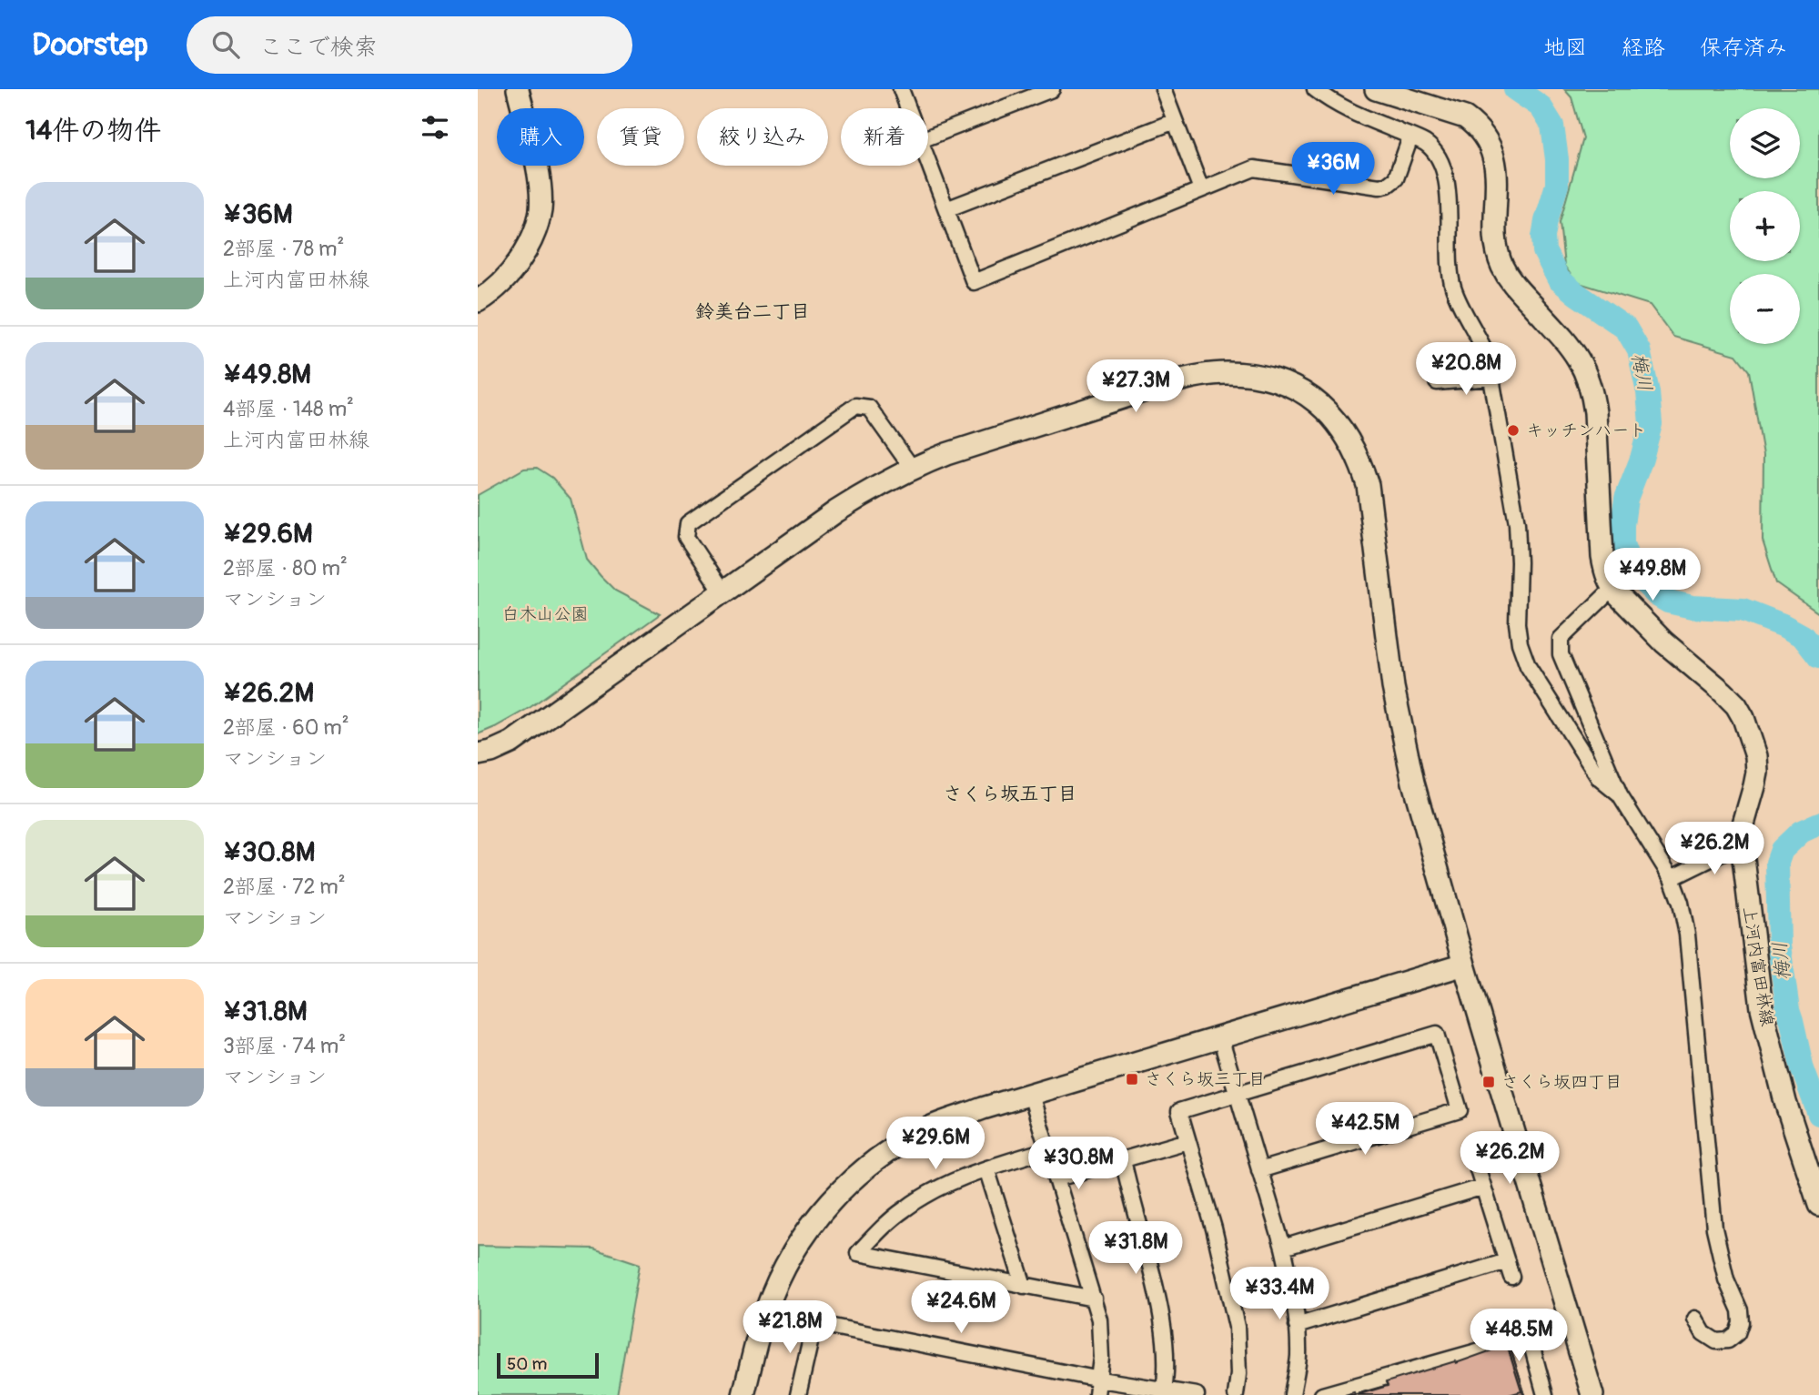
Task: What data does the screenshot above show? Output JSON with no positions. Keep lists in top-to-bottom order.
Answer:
{
  "streets": {
    "street": ["上河内富田林線"]
  },
  "districts": ["鈴美台二丁目", "さくら坂五丁目"],
  "water": ["梅川"],
  "parks": ["白木山公園"],
  "places": {
    "other": ["キッチンハート"],
    "transit": ["さくら坂三丁目", "さくら坂四丁目"]
  },
  "scale_bar": "50 m",
  "page": {
    "header": "Doorstep",
    "search": "ここで検索",
    "nav": ["地図", "経路", "保存済み"],
    "heading": "14件の物件",
    "map_buttons": ["+", "−"],
    "chip": [
      "購入",
      "賃貸",
      "絞り込み",
      "新着"
    ],
    "price": [
      "¥36M",
      "¥20.8M",
      "¥27.3M",
      "¥49.8M",
      "¥26.2M",
      "¥42.5M",
      "¥29.6M",
      "¥26.2M",
      "¥30.8M",
      "¥31.8M",
      "¥33.4M",
      "¥24.6M",
      "¥21.8M",
      "¥48.5M"
    ],
    "list": [
      {
        "name": "¥36M",
        "note": "2部屋 · 78 m² · 上河内富田林線"
      },
      {
        "name": "¥49.8M",
        "note": "4部屋 · 148 m² · 上河内富田林線"
      },
      {
        "name": "¥29.6M",
        "note": "2部屋 · 80 m² · マンション"
      },
      {
        "name": "¥26.2M",
        "note": "2部屋 · 60 m² · マンション"
      },
      {
        "name": "¥30.8M",
        "note": "2部屋 · 72 m² · マンション"
      },
      {
        "name": "¥31.8M",
        "note": "3部屋 · 74 m² · マンション"
      }
    ],
    "scale": "50 m"
  }
}
